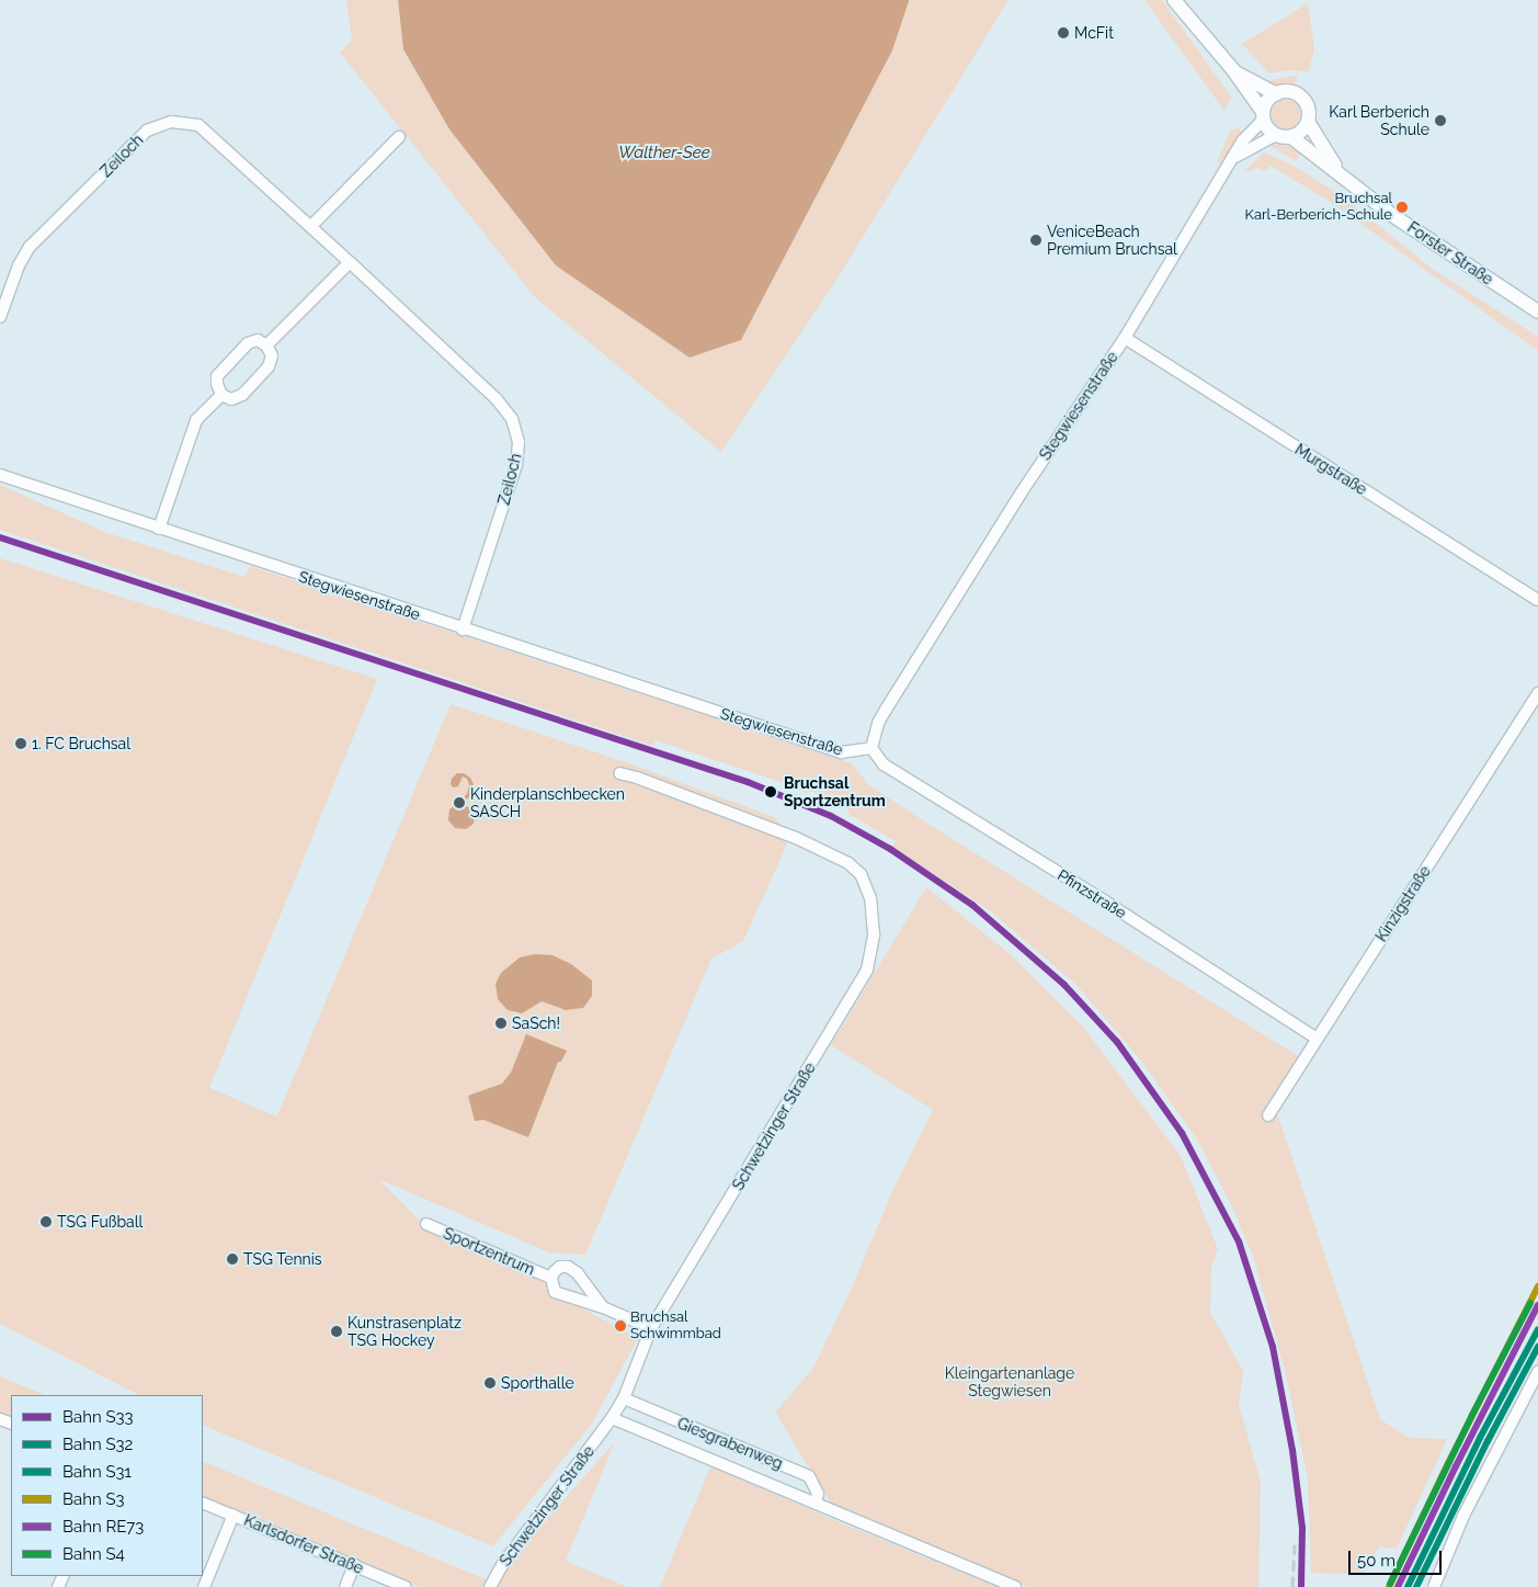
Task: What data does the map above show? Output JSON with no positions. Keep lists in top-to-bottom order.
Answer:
{
  "streets": {
    "street": [
      "Zeiloch",
      "Forster Straße",
      "Stegwiesenstraße",
      "Murgstraße",
      "Pfinzstraße",
      "Kinzigstraße",
      "Schwetzinger Straße",
      "Sportzentrum",
      "Giesgrabenweg",
      "Karlsdorfer Straße"
    ]
  },
  "crossings": [
    ["Zeiloch", "Stegwiesenstraße"],
    ["Forster Straße", "Stegwiesenstraße"],
    ["Stegwiesenstraße", "Murgstraße"],
    ["Stegwiesenstraße", "Pfinzstraße"],
    ["Pfinzstraße", "Kinzigstraße"],
    ["Schwetzinger Straße", "Sportzentrum"],
    ["Schwetzinger Straße", "Giesgrabenweg"]
  ],
  "water": ["Walther-See"],
  "parks": ["Kleingartenanlage Stegwiesen"],
  "places": [
    "McFit",
    "Karl Berberich Schule",
    "Bruchsal Karl-Berberich-Schule",
    "VeniceBeach Premium Bruchsal",
    "1. FC Bruchsal",
    "Bruchsal Sportzentrum",
    "Kinderplanschbecken SASCH",
    "SaSch!",
    "TSG Fußball",
    "TSG Tennis",
    "Bruchsal Schwimmbad",
    "Kunstrasenplatz TSG Hockey",
    "Sporthalle"
  ],
  "lines": [
    "rail line S33",
    "rail line S3",
    "rail line S4",
    "rail line RE73",
    "rail line S32",
    "rail line S31"
  ],
  "legend": [
    "Bahn S33",
    "Bahn S32",
    "Bahn S31",
    "Bahn S3",
    "Bahn RE73",
    "Bahn S4"
  ],
  "scale_bar": "50 m"
}
